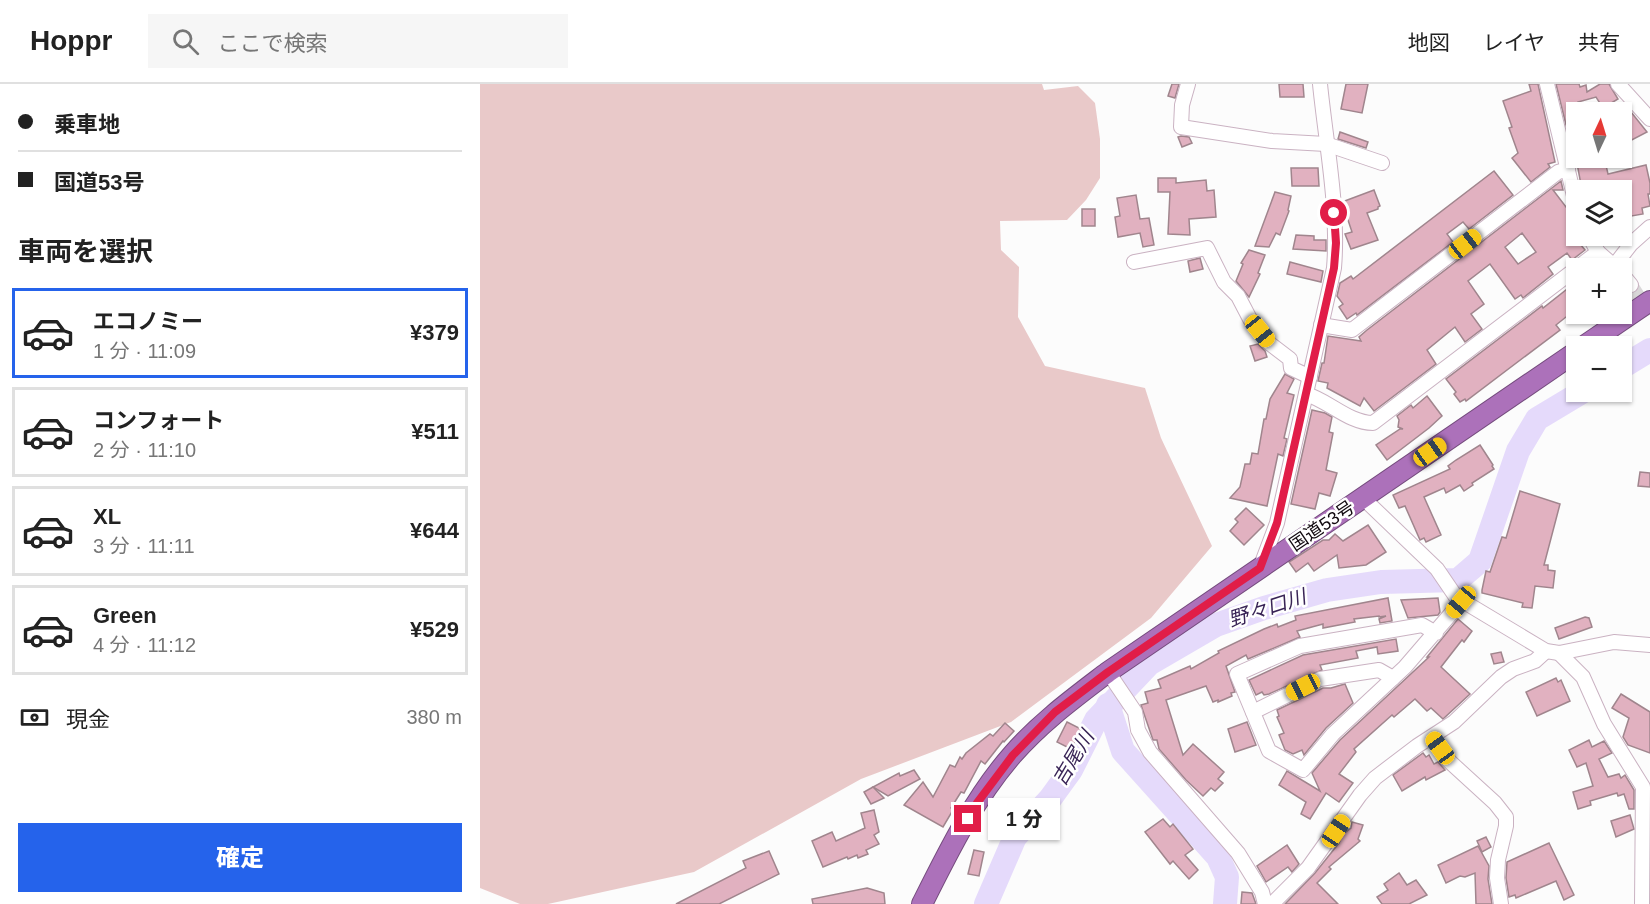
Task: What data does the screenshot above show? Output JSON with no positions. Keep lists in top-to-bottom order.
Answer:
{
  "streets": {
    "highway": ["国道53号"]
  },
  "water": ["野々口川", "吉尾川"],
  "north": "top",
  "page": {
    "header": "Hoppr",
    "search": "ここで検索",
    "nav": ["地図", "レイヤ", "共有"],
    "banner": ["乗車地", "国道53号"],
    "map_buttons": ["+", "−"],
    "heading": "車両を選択",
    "list": [
      {
        "name": "エコノミー",
        "note": "1 分 · 11:09",
        "value": "¥379"
      },
      {
        "name": "コンフォート",
        "note": "2 分 · 11:10",
        "value": "¥511"
      },
      {
        "name": "XL",
        "note": "3 分 · 11:11",
        "value": "¥644"
      },
      {
        "name": "Green",
        "note": "4 分 · 11:12",
        "value": "¥529"
      }
    ],
    "pay": ["現金", "380 m"],
    "bubble": "1 分",
    "buttons": "確定"
  }
}
